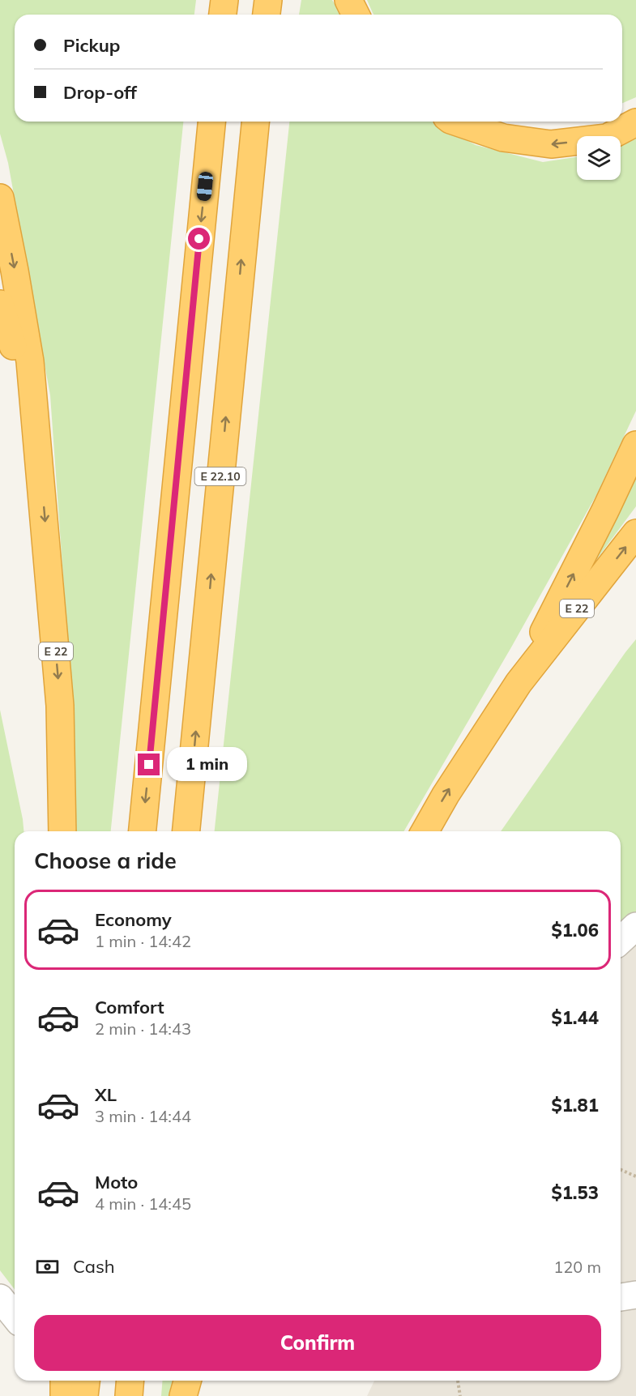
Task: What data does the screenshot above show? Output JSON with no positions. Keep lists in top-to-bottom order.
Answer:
{
  "streets": {
    "highway": ["E 22.10", "E 22"]
  },
  "page": {
    "banner": ["Pickup", "Drop-off"],
    "bubble": "1 min",
    "heading": "Choose a ride",
    "list": [
      {
        "name": "Economy",
        "note": "1 min · 14:42",
        "value": "$1.06"
      },
      {
        "name": "Comfort",
        "note": "2 min · 14:43",
        "value": "$1.44"
      },
      {
        "name": "XL",
        "note": "3 min · 14:44",
        "value": "$1.81"
      },
      {
        "name": "Moto",
        "note": "4 min · 14:45",
        "value": "$1.53"
      }
    ],
    "pay": ["Cash", "120 m"],
    "buttons": "Confirm"
  }
}
